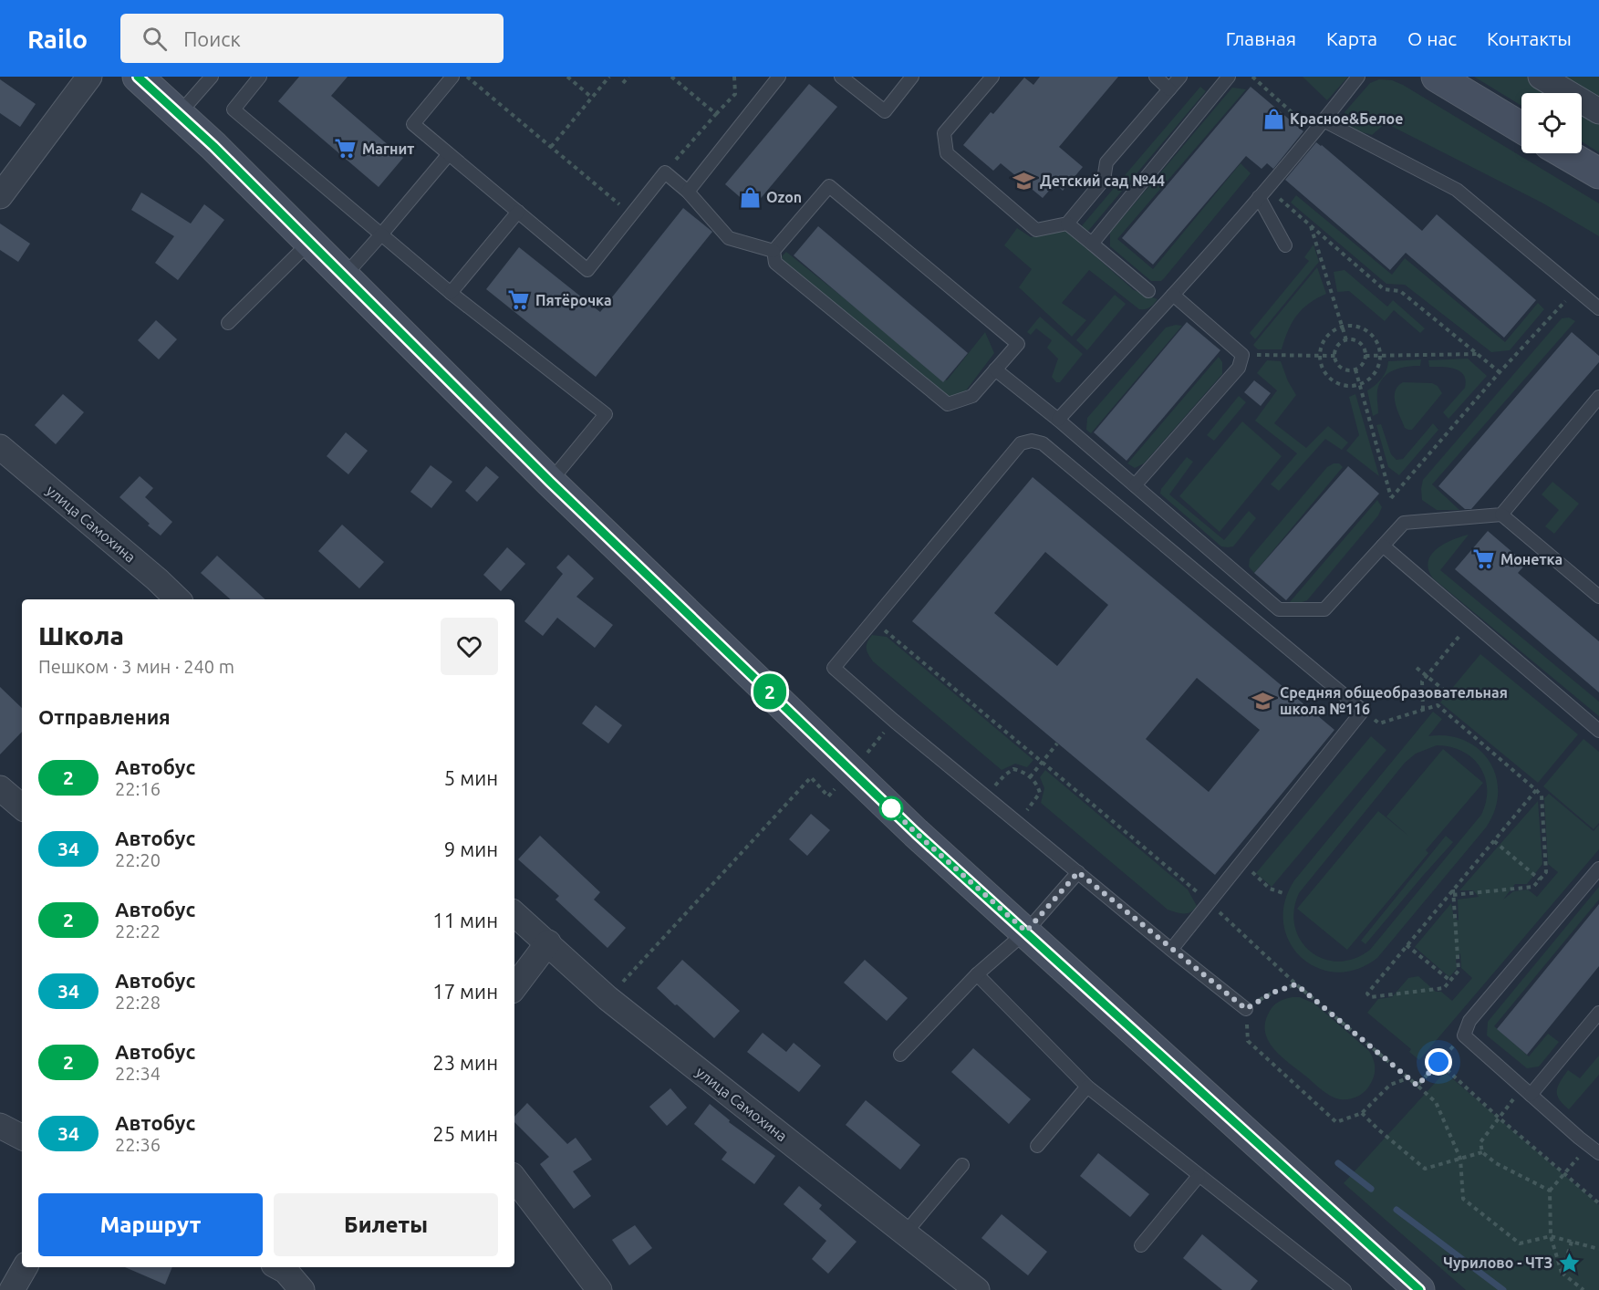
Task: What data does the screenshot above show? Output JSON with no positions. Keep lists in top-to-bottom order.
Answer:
{
  "streets": {
    "street": ["улица Самохина"]
  },
  "places": {
    "shop": ["Красное&Белое", "Ozon"],
    "supermarket": ["Магнит", "Пятёрочка", "Монетка"],
    "school or university": ["Детский сад №44", "Средняя общеобразовательная школа №116"],
    "place": ["Чурилово - ЧТЗ"]
  },
  "lines": ["bus line 2"],
  "page": {
    "header": "Railo",
    "search": "Поиск",
    "nav": [
      "Главная",
      "Карта",
      "О нас",
      "Контакты"
    ],
    "on_map": "2",
    "heading": [
      ["Школа", "Пешком · 3 мин · 240 m"],
      "Отправления"
    ],
    "list": [
      {
        "mark": "2",
        "name": "Автобус",
        "note": "22:16",
        "value": "5 мин"
      },
      {
        "mark": "34",
        "name": "Автобус",
        "note": "22:20",
        "value": "9 мин"
      },
      {
        "mark": "2",
        "name": "Автобус",
        "note": "22:22",
        "value": "11 мин"
      },
      {
        "mark": "34",
        "name": "Автобус",
        "note": "22:28",
        "value": "17 мин"
      },
      {
        "mark": "2",
        "name": "Автобус",
        "note": "22:34",
        "value": "23 мин"
      },
      {
        "mark": "34",
        "name": "Автобус",
        "note": "22:36",
        "value": "25 мин"
      }
    ],
    "buttons": ["Маршрут", "Билеты"]
  }
}
